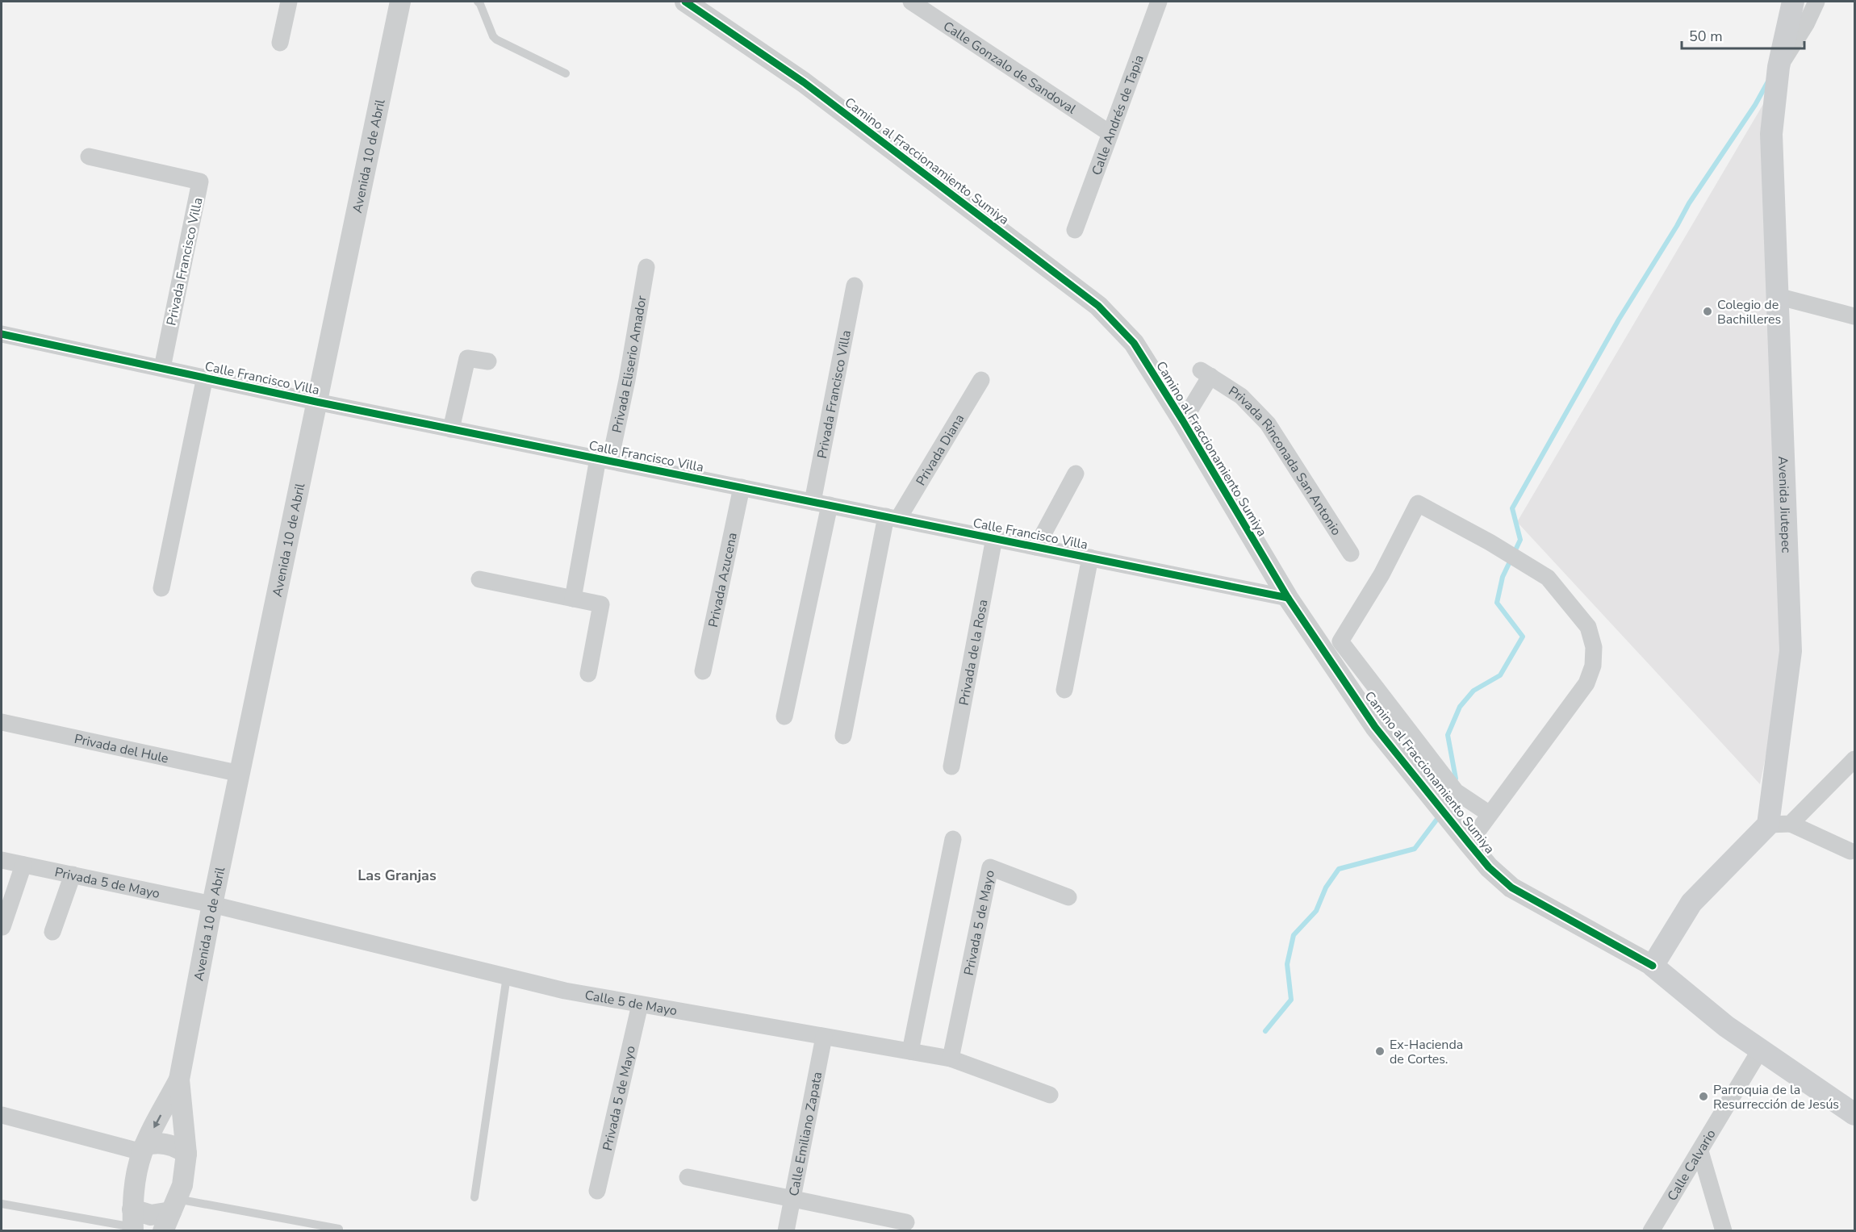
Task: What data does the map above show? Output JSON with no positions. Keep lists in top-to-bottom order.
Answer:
{
  "streets": {
    "main road": ["Camino al Fraccionamiento Sumiya", "Avenida Jiutepec"],
    "street": [
      "Calle Gonzalo de Sandoval",
      "Calle Andrés de Tapia",
      "Avenida 10 de Abril",
      "Privada Francisco Villa",
      "Privada Eliserio Amador",
      "Calle Francisco Villa",
      "Privada Diana",
      "Privada Rinconada San Antonio",
      "Privada Azucena",
      "Privada de la Rosa",
      "Privada del Hule",
      "Privada 5 de Mayo",
      "Calle 5 de Mayo",
      "Calle Emiliano Zapata",
      "Calle Calvario"
    ]
  },
  "crossings": [
    ["Calle Gonzalo de Sandoval", "Calle Andrés de Tapia"],
    ["Avenida 10 de Abril", "Calle Francisco Villa"],
    ["Avenida 10 de Abril", "Privada del Hule"],
    ["Avenida 10 de Abril", "Privada 5 de Mayo"],
    ["Avenida 10 de Abril", "Calle 5 de Mayo"],
    ["Camino al Fraccionamiento Sumiya", "Calle Francisco Villa"],
    ["Camino al Fraccionamiento Sumiya", "Privada Rinconada San Antonio"],
    ["Camino al Fraccionamiento Sumiya", "Calle Calvario"],
    ["Privada Francisco Villa", "Calle Francisco Villa"],
    ["Privada Eliserio Amador", "Calle Francisco Villa"],
    ["Calle Francisco Villa", "Privada Diana"],
    ["Calle Francisco Villa", "Privada Azucena"],
    ["Calle Francisco Villa", "Privada de la Rosa"],
    ["Privada 5 de Mayo", "Calle 5 de Mayo"],
    ["Calle 5 de Mayo", "Calle Emiliano Zapata"]
  ],
  "districts": ["Las Granjas"],
  "places": ["Colegio de Bachilleres", "Ex-Hacienda de Cortes.", "Parroquia de la Resurrección de Jesús"],
  "scale_bar": "50 m"
}
